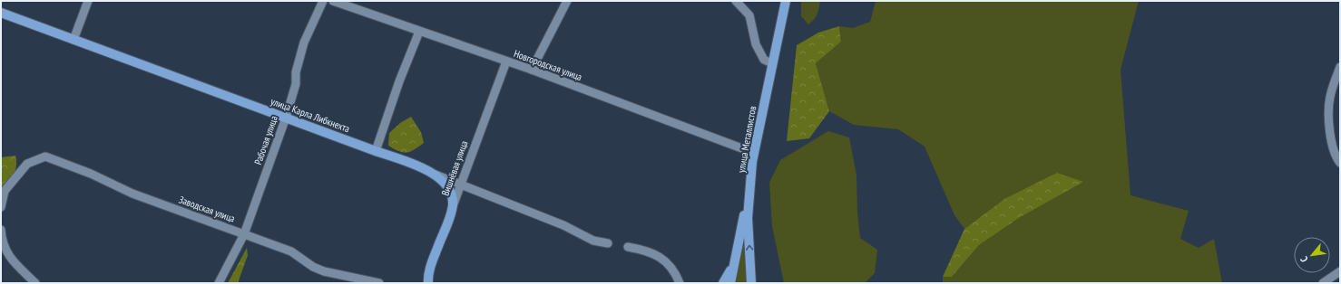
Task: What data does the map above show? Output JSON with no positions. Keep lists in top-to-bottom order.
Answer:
{
  "streets": {
    "main road": ["улица Карла Либкнехта", "улица Металлистов", "Вишнёвая улица"],
    "street": ["Новгородская улица", "Рабочая улица", "Заводская улица"]
  },
  "crossings": [
    ["Новгородская улица", "улица Металлистов"],
    ["Новгородская улица", "Вишнёвая улица"],
    ["улица Карла Либкнехта", "Рабочая улица"],
    ["улица Карла Либкнехта", "Вишнёвая улица"],
    ["Рабочая улица", "Заводская улица"]
  ],
  "north": "bottom left"
}
